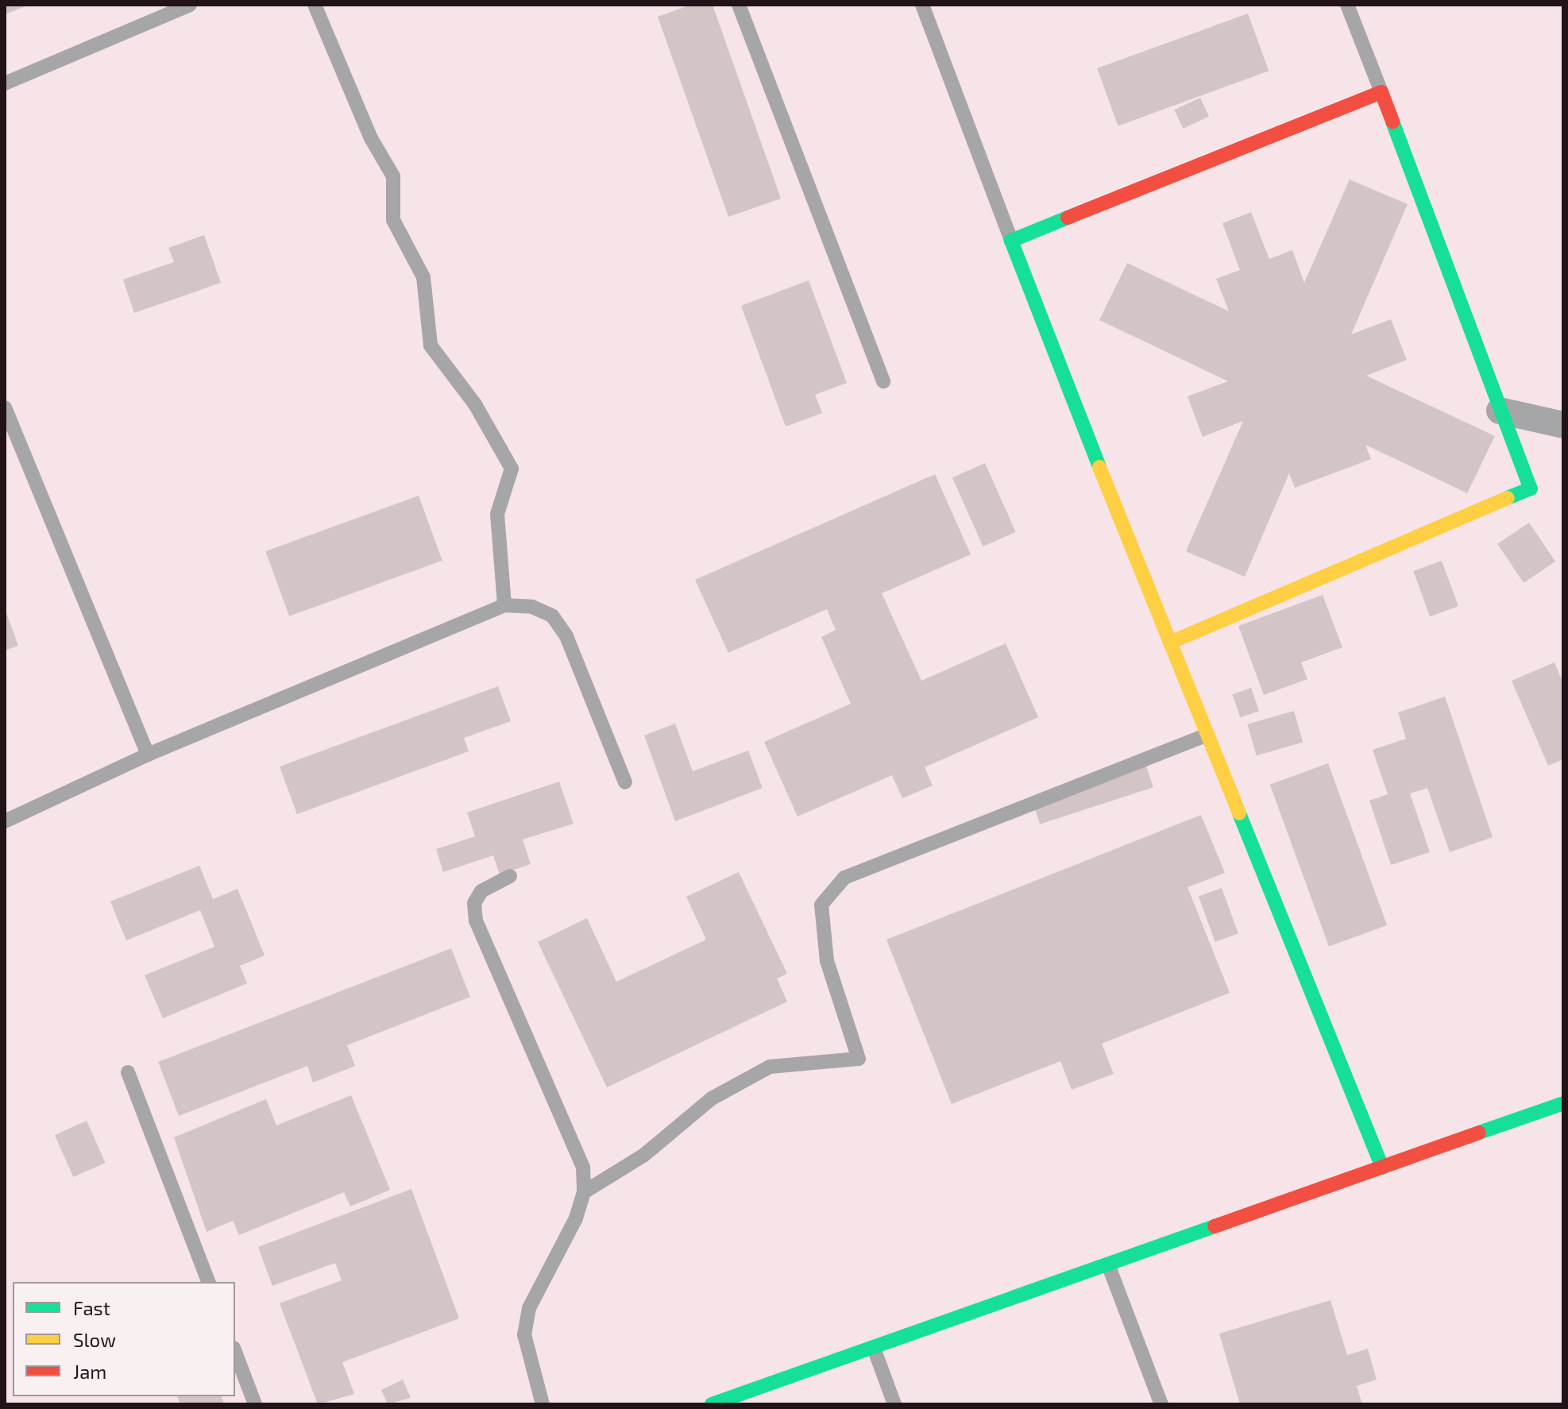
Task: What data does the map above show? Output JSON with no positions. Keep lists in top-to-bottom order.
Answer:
{
  "legend": ["Fast", "Slow", "Jam"]
}
